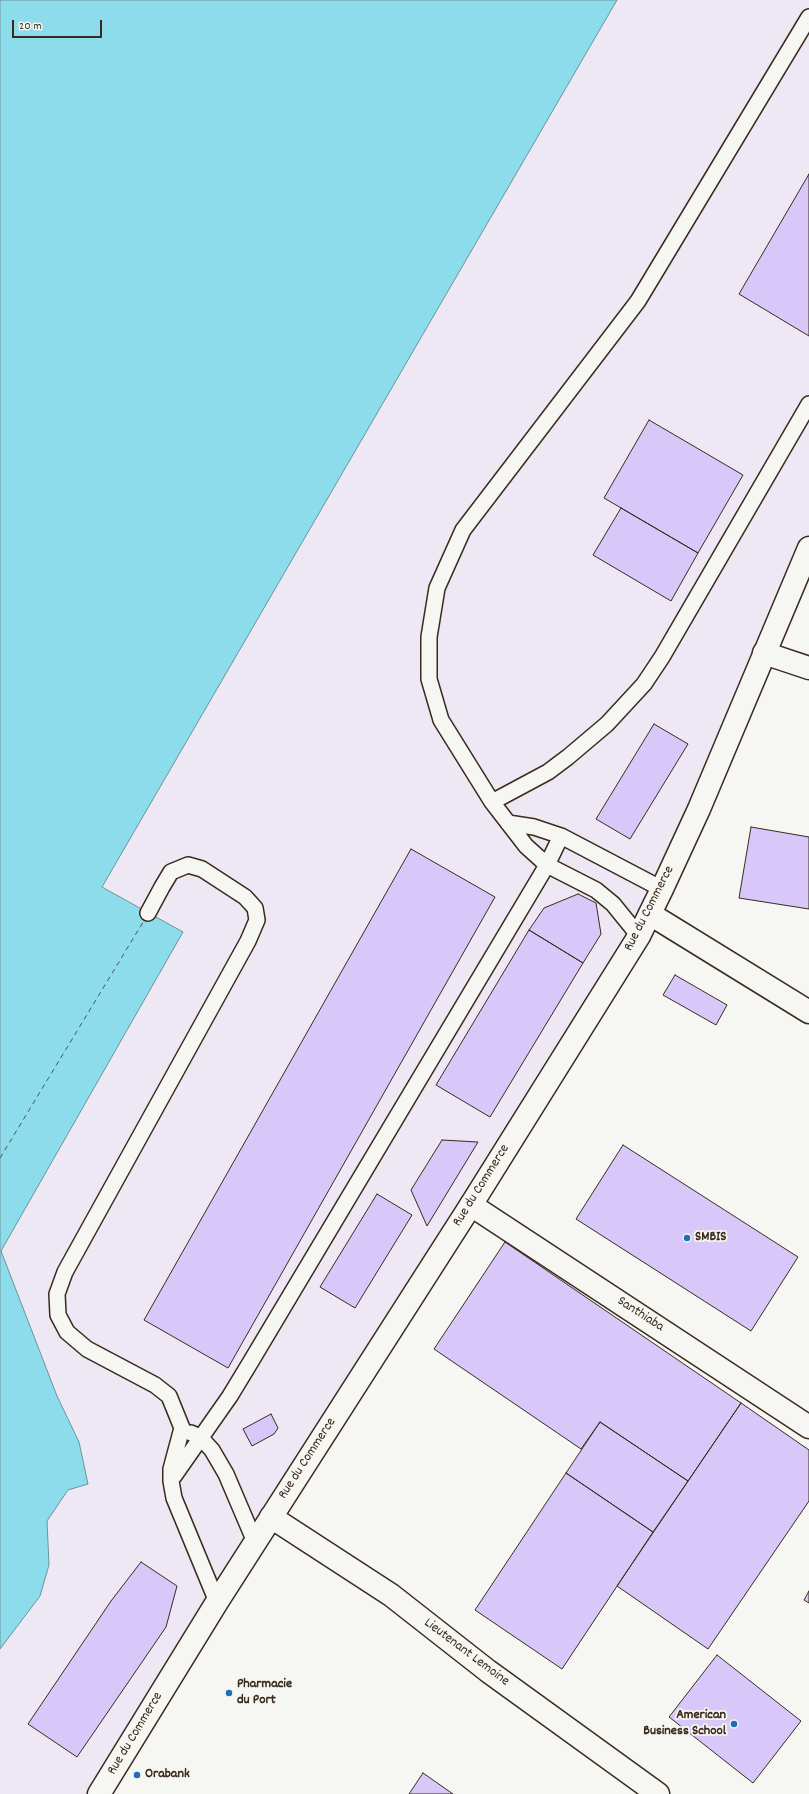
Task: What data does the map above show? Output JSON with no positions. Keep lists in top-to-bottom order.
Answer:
{
  "streets": {
    "street": ["Rue du Commerce", "Santhiaba", "Lieutenant Lemoine"]
  },
  "crossings": [
    ["Rue du Commerce", "Santhiaba"],
    ["Rue du Commerce", "Lieutenant Lemoine"]
  ],
  "places": [
    "SMBIS",
    "Pharmacie du Port",
    "American Business School",
    "Orabank"
  ],
  "scale_bar": "20 m"
}
